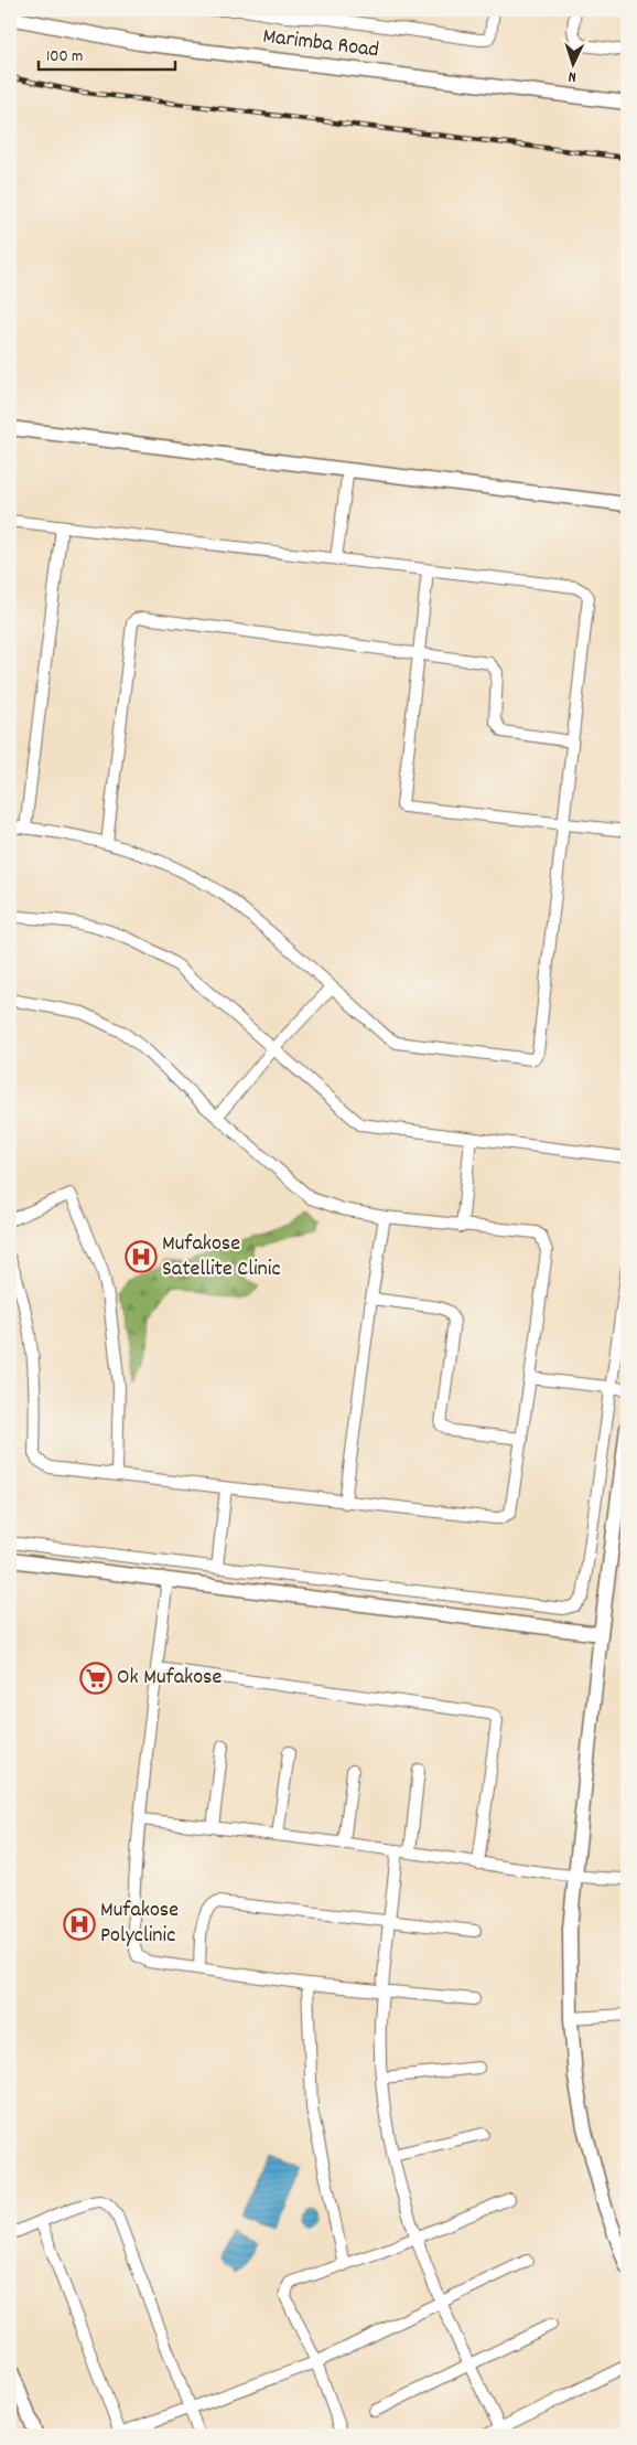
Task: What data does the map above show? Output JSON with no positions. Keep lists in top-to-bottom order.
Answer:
{
  "streets": {
    "street": ["Marimba Road"]
  },
  "places": {
    "hospital": ["Mufakose Satellite Clinic", "Mufakose Polyclinic"],
    "supermarket": ["Ok Mufakose"]
  },
  "scale_bar": "100 m",
  "north": "bottom"
}
